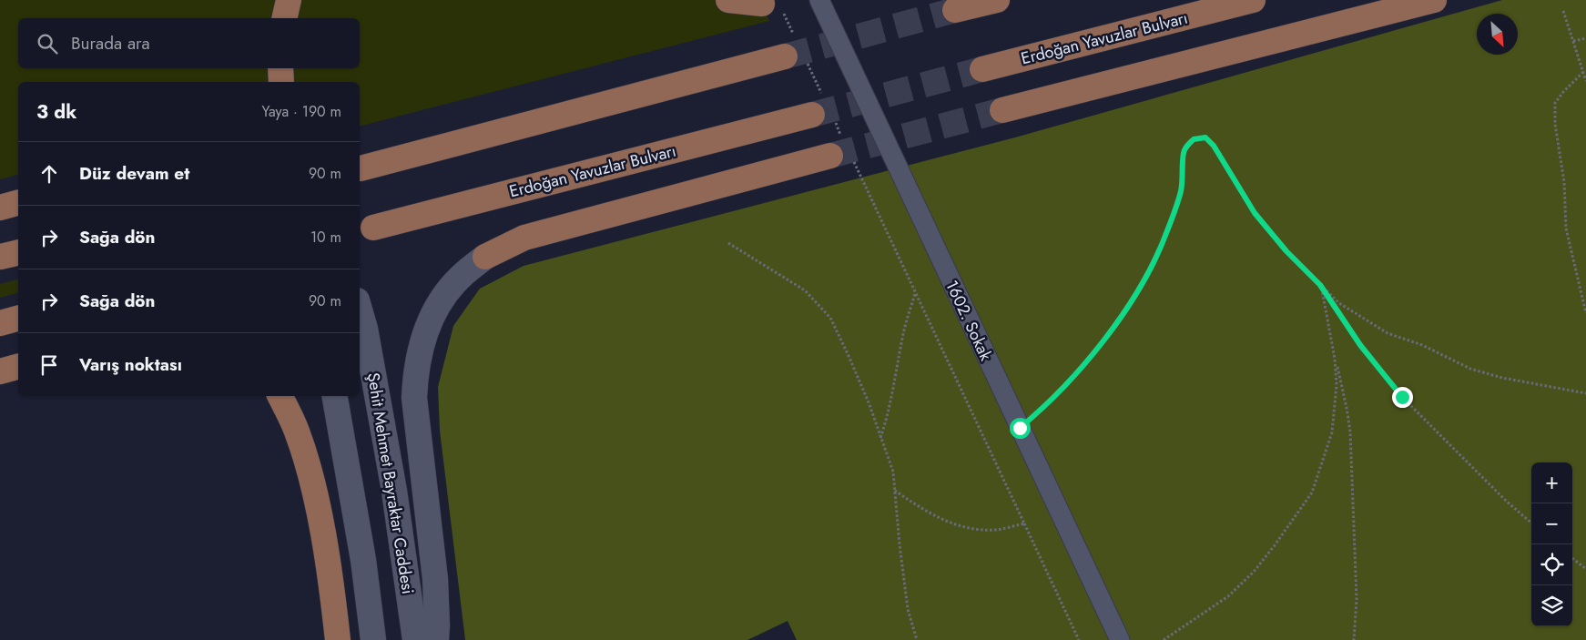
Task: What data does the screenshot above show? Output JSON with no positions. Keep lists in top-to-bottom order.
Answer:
{
  "streets": {
    "main road": ["Erdoğan Yavuzlar Bulvarı", "Şehit Mehmet Bayraktar Caddesi"],
    "street": ["1602. Sokak"]
  },
  "north": "bottom right",
  "page": {
    "search": "Burada ara",
    "heading": ["3 dk", "Yaya · 190 m"],
    "list": [
      ["Düz devam et", "90 m"],
      ["Sağa dön", "10 m"],
      ["Sağa dön", "90 m"],
      "Varış noktası"
    ],
    "map_buttons": ["+", "−"]
  }
}
